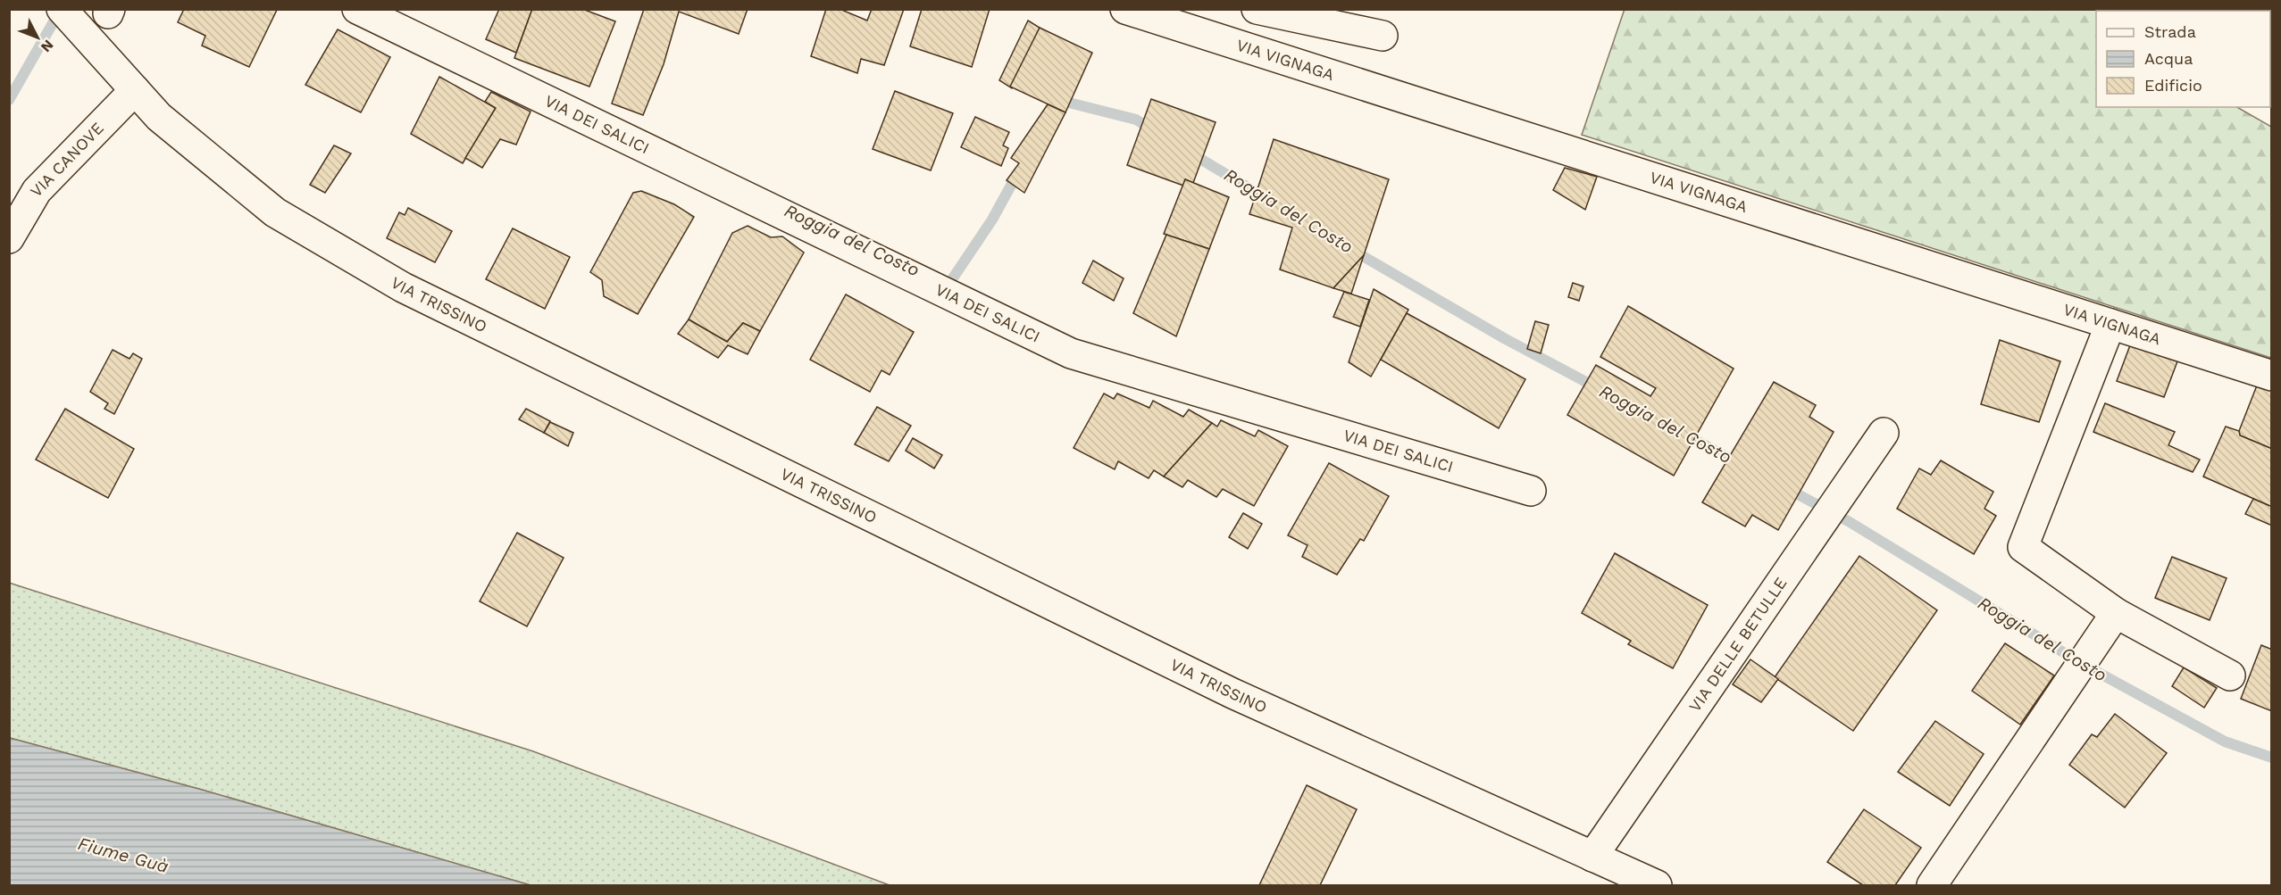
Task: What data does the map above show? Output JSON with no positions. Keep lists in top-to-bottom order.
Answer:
{
  "streets": {
    "street": [
      "VIA VIGNAGA",
      "VIA DEI SALICI",
      "VIA CANOVE",
      "VIA TRISSINO",
      "VIA DELLE BETULLE"
    ]
  },
  "crossings": [
    ["VIA CANOVE", "VIA TRISSINO"],
    ["VIA TRISSINO", "VIA DELLE BETULLE"]
  ],
  "water": ["Roggia del Costo", "Fiume Guà"],
  "legend": ["Strada", "Acqua", "Edificio"],
  "north": "bottom right"
}
